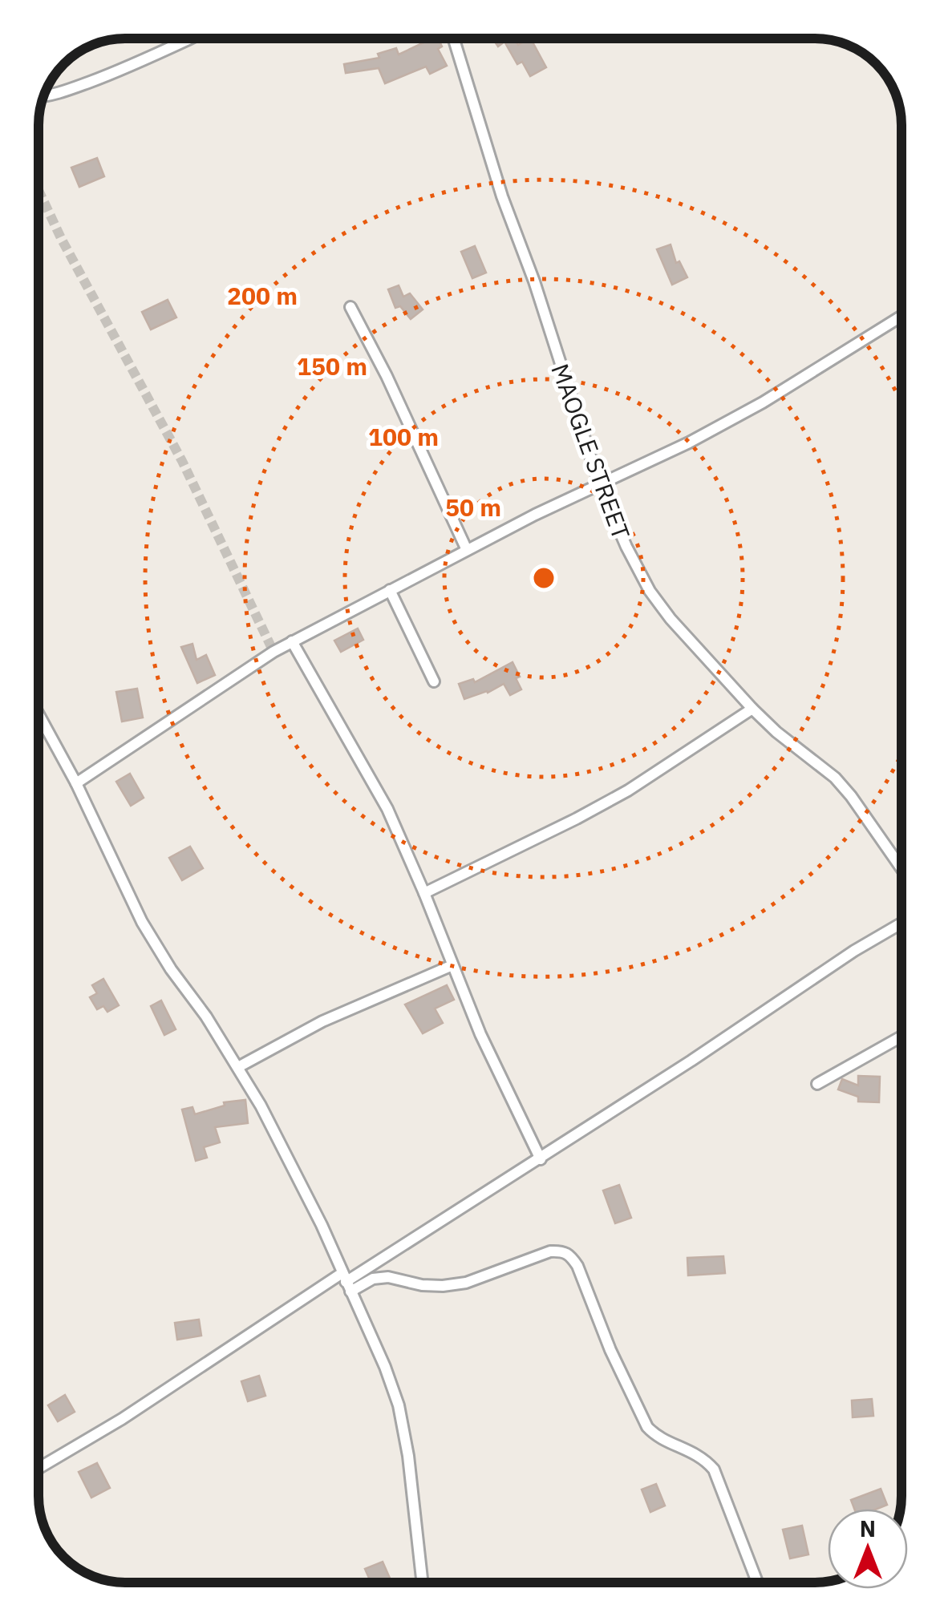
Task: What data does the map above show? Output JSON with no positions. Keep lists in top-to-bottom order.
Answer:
{
  "streets": {
    "street": ["MAOGLE STREET"]
  },
  "north": "top",
  "rings": [
    "200 m",
    "150 m",
    "100 m",
    "50 m"
  ]
}
